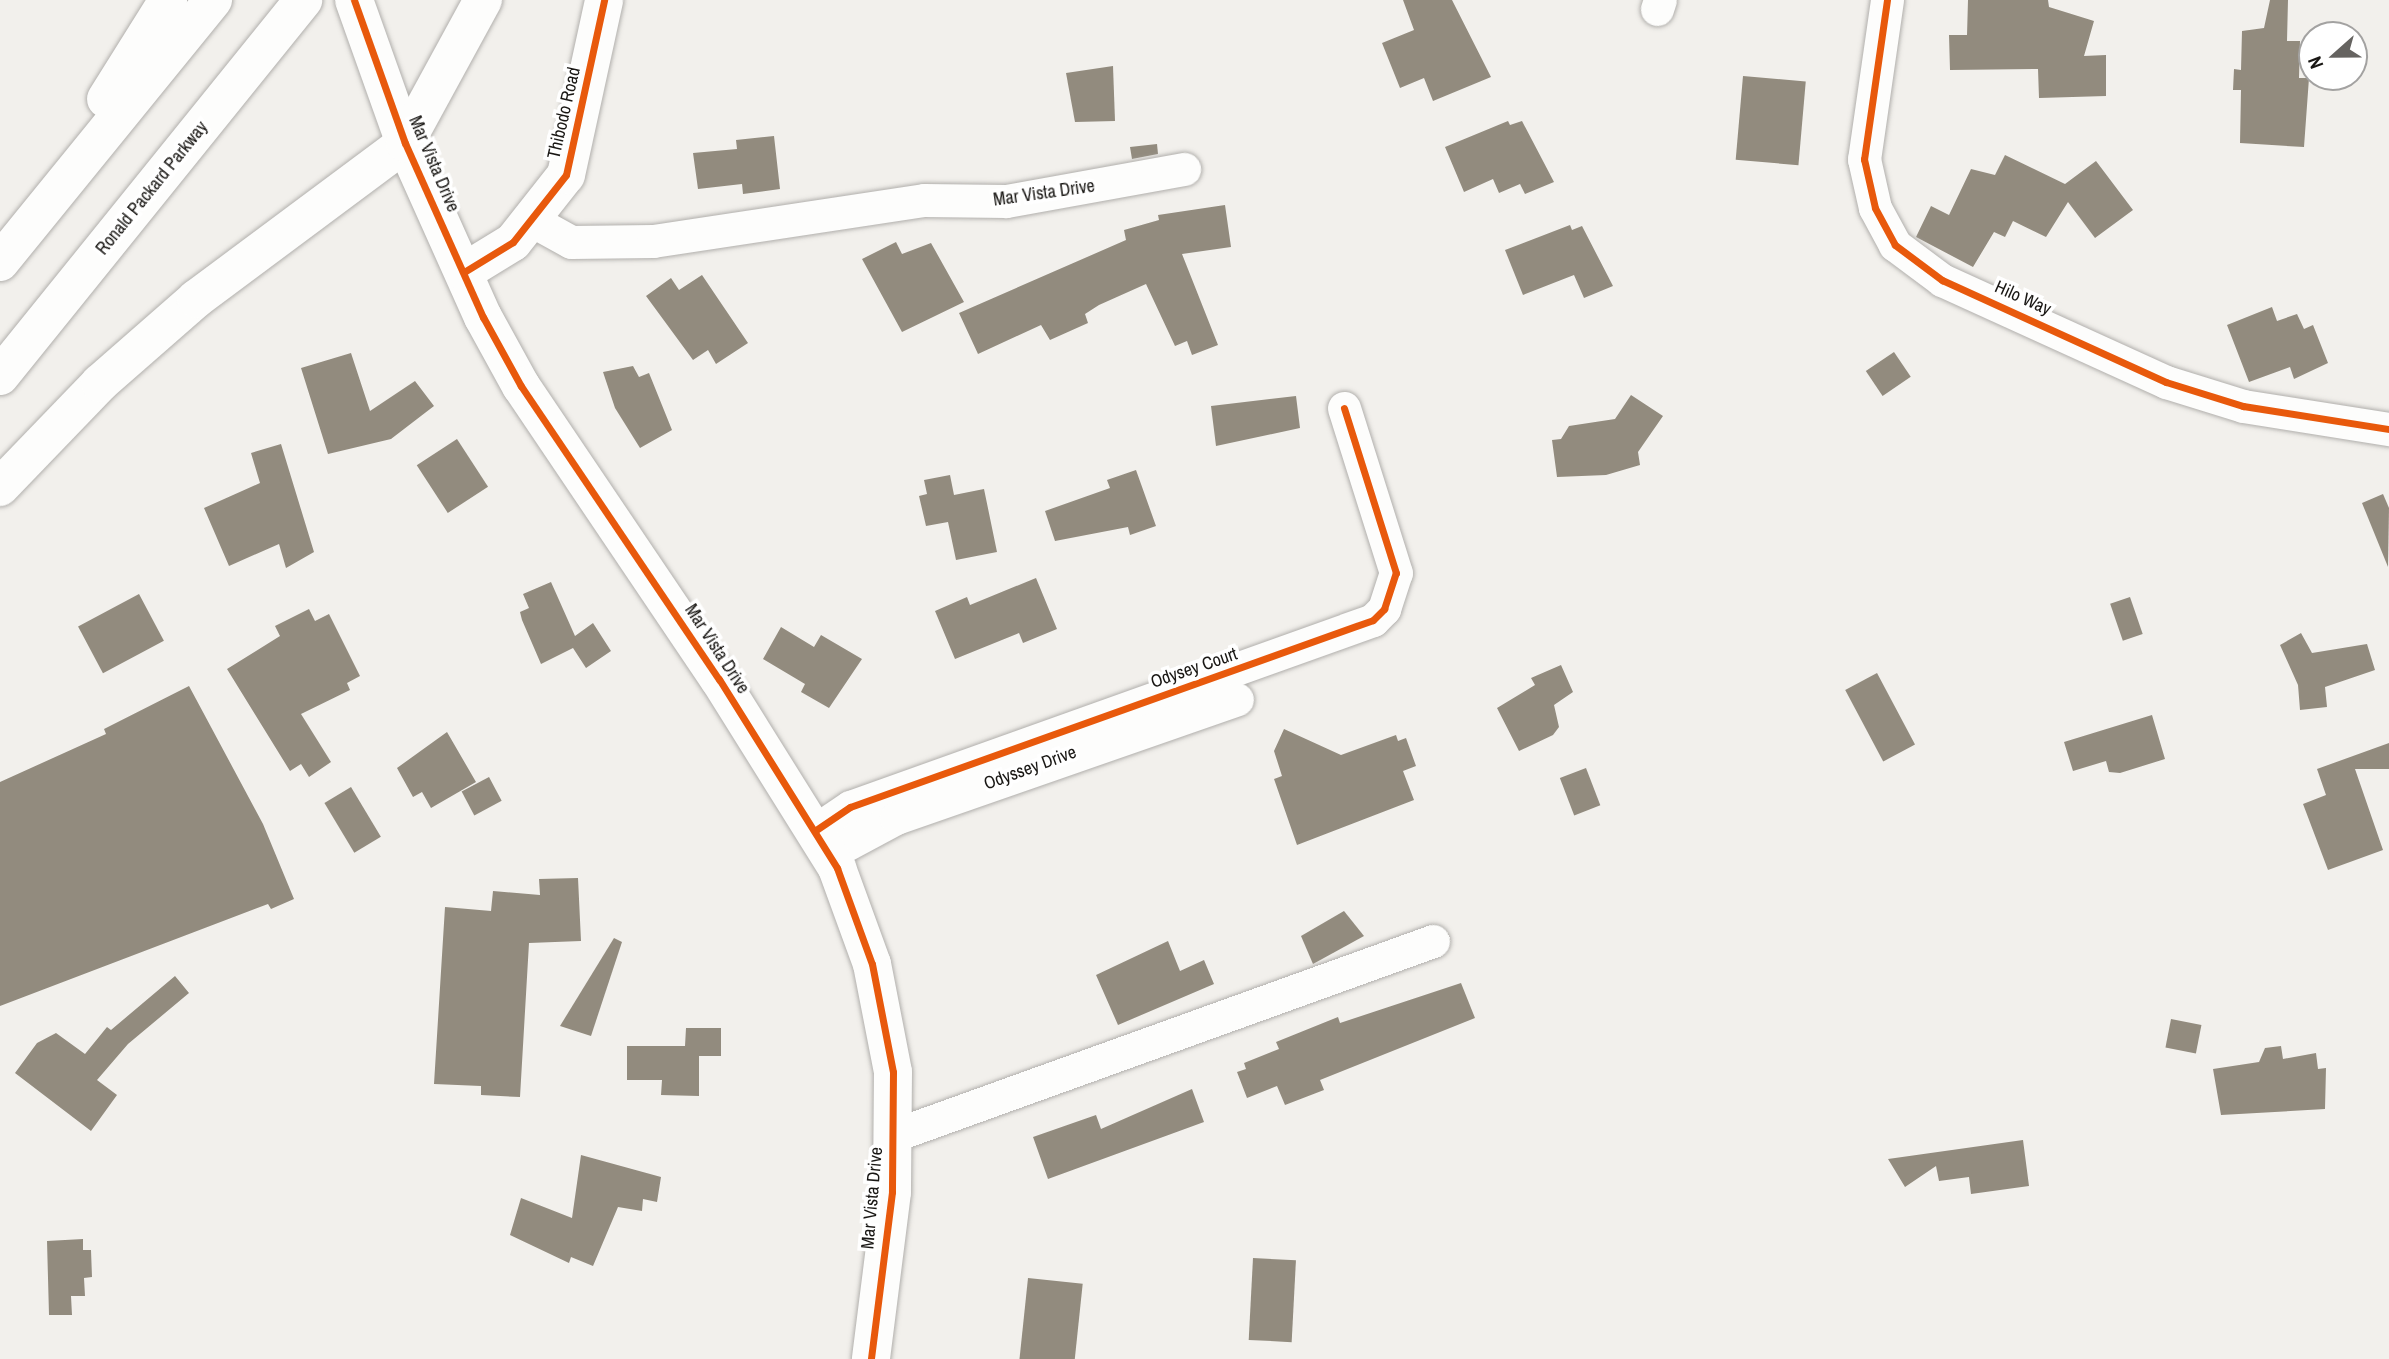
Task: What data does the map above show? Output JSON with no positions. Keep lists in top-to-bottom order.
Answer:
{
  "streets": {
    "main road": ["Thibodo Road", "Mar Vista Drive", "Ronald Packard Parkway"],
    "street": ["Hilo Way", "Odysey Court", "Odyssey Drive"]
  },
  "crossings": [
    ["Thibodo Road", "Mar Vista Drive"],
    ["Mar Vista Drive", "Odysey Court"],
    ["Mar Vista Drive", "Odyssey Drive"],
    ["Odysey Court", "Odyssey Drive"]
  ],
  "north": "left"
}
